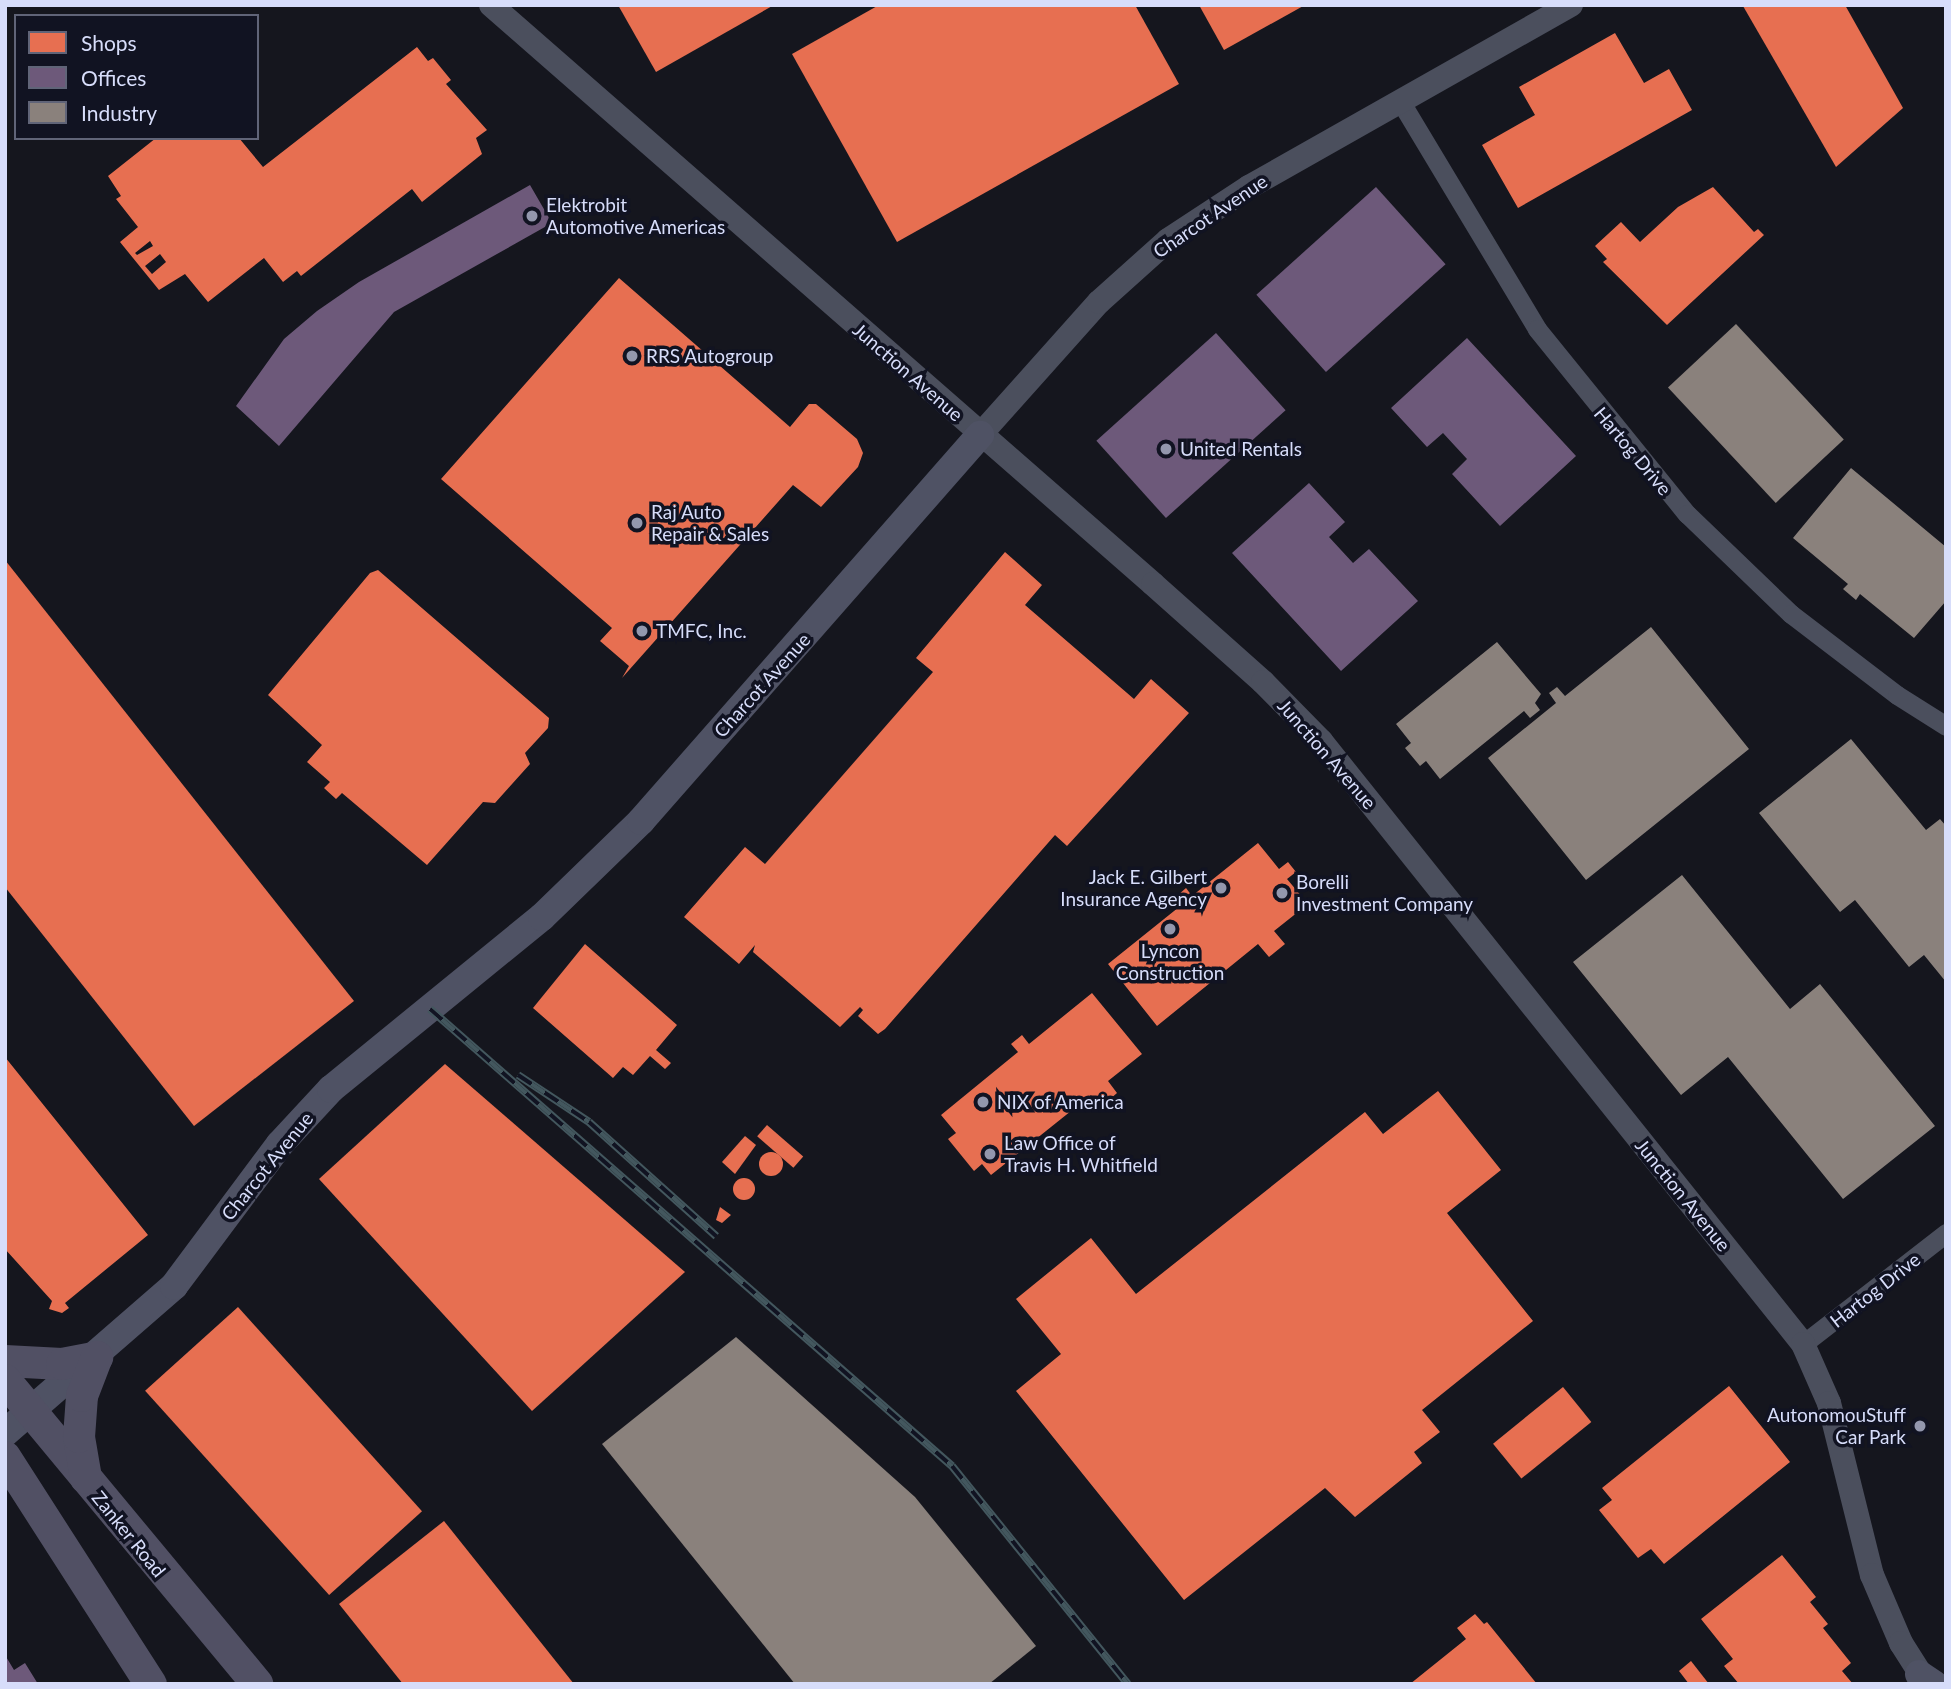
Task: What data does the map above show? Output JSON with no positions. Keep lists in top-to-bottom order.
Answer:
{
  "streets": {
    "main road": ["Charcot Avenue", "Zanker Road"],
    "street": ["Junction Avenue", "Hartog Drive"]
  },
  "crossings": [
    ["Charcot Avenue", "Junction Avenue"],
    ["Charcot Avenue", "Hartog Drive"],
    ["Charcot Avenue", "Zanker Road"],
    ["Junction Avenue", "Hartog Drive"]
  ],
  "places": [
    "Elektrobit Automotive Americas",
    "RRS Autogroup",
    "United Rentals",
    "Raj Auto Repair & Sales",
    "TMFC, Inc.",
    "Jack E. Gilbert Insurance Agency",
    "Borelli Investment Company",
    "Lyncon Construction",
    "NIX of America",
    "Law Office of Travis H. Whitfield",
    "AutonomouStuff Car Park"
  ],
  "legend": ["Shops", "Offices", "Industry"]
}
